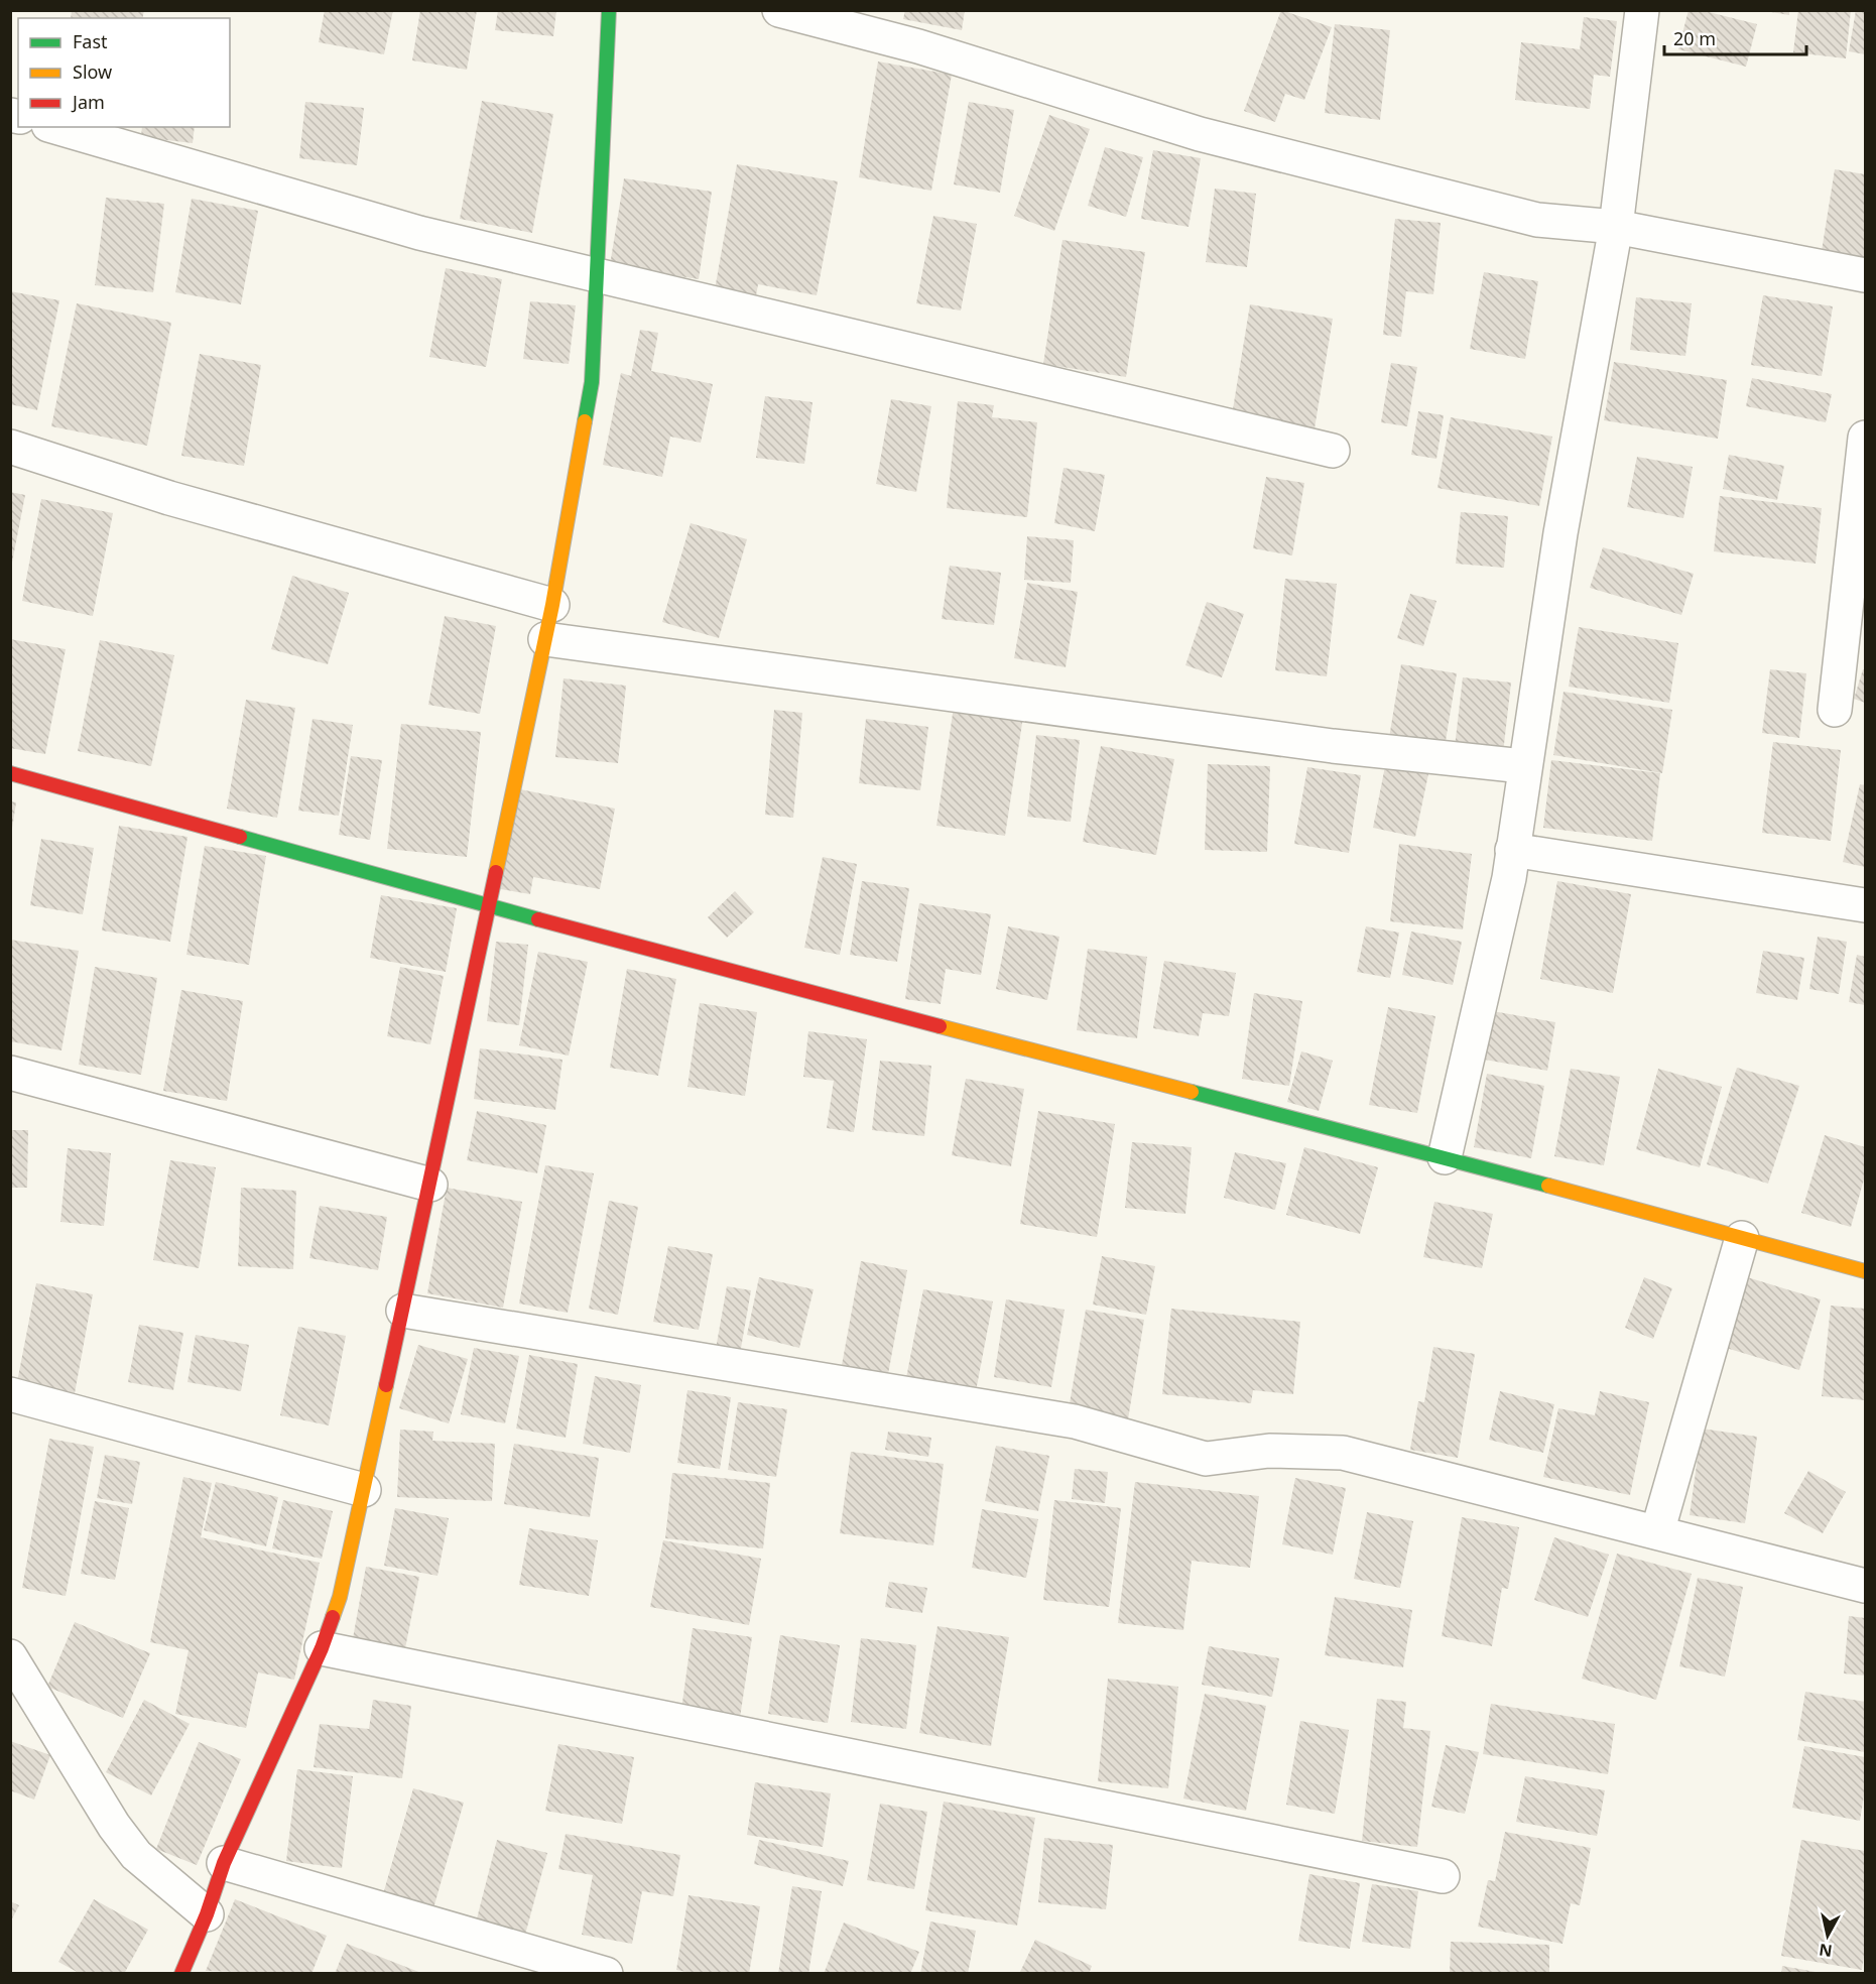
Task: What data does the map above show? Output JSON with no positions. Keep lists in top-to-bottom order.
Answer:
{
  "legend": ["Fast", "Slow", "Jam"],
  "scale_bar": "20 m",
  "north": "bottom"
}
